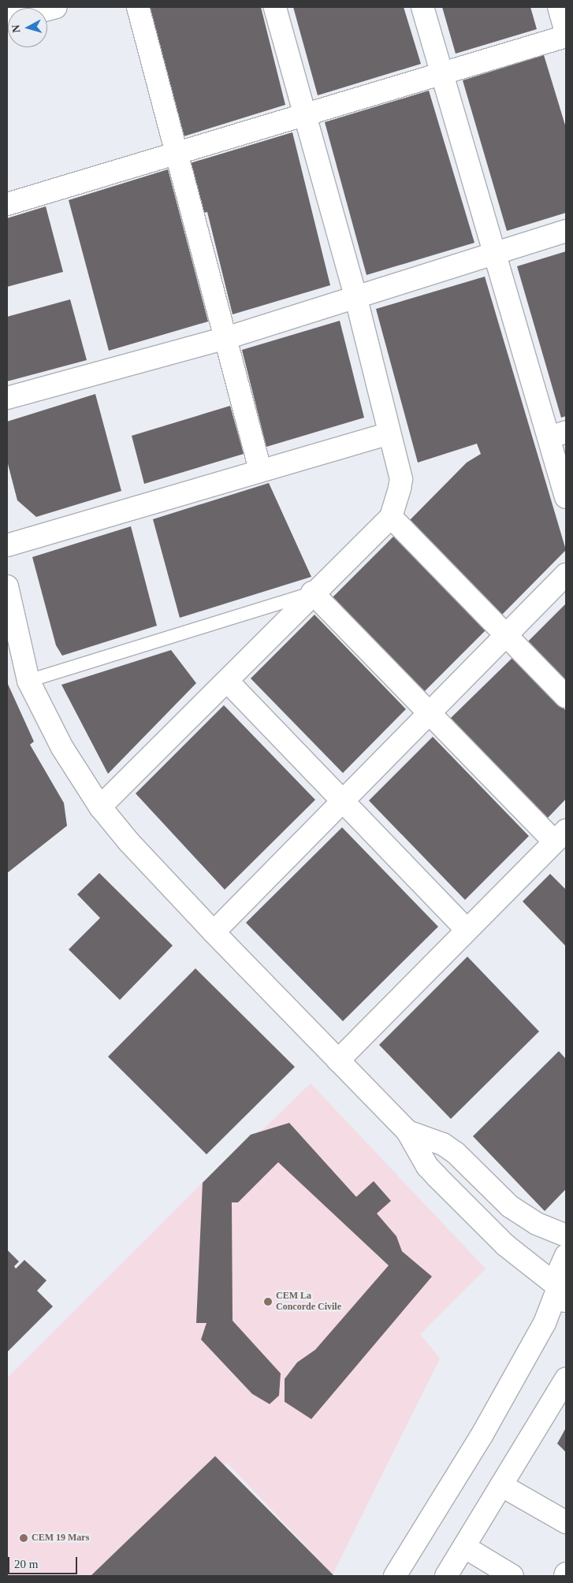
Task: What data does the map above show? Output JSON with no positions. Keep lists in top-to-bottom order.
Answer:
{
  "places": ["CEM La Concorde Civile", "CEM 19 Mars"],
  "scale_bar": "20 m",
  "north": "left"
}
